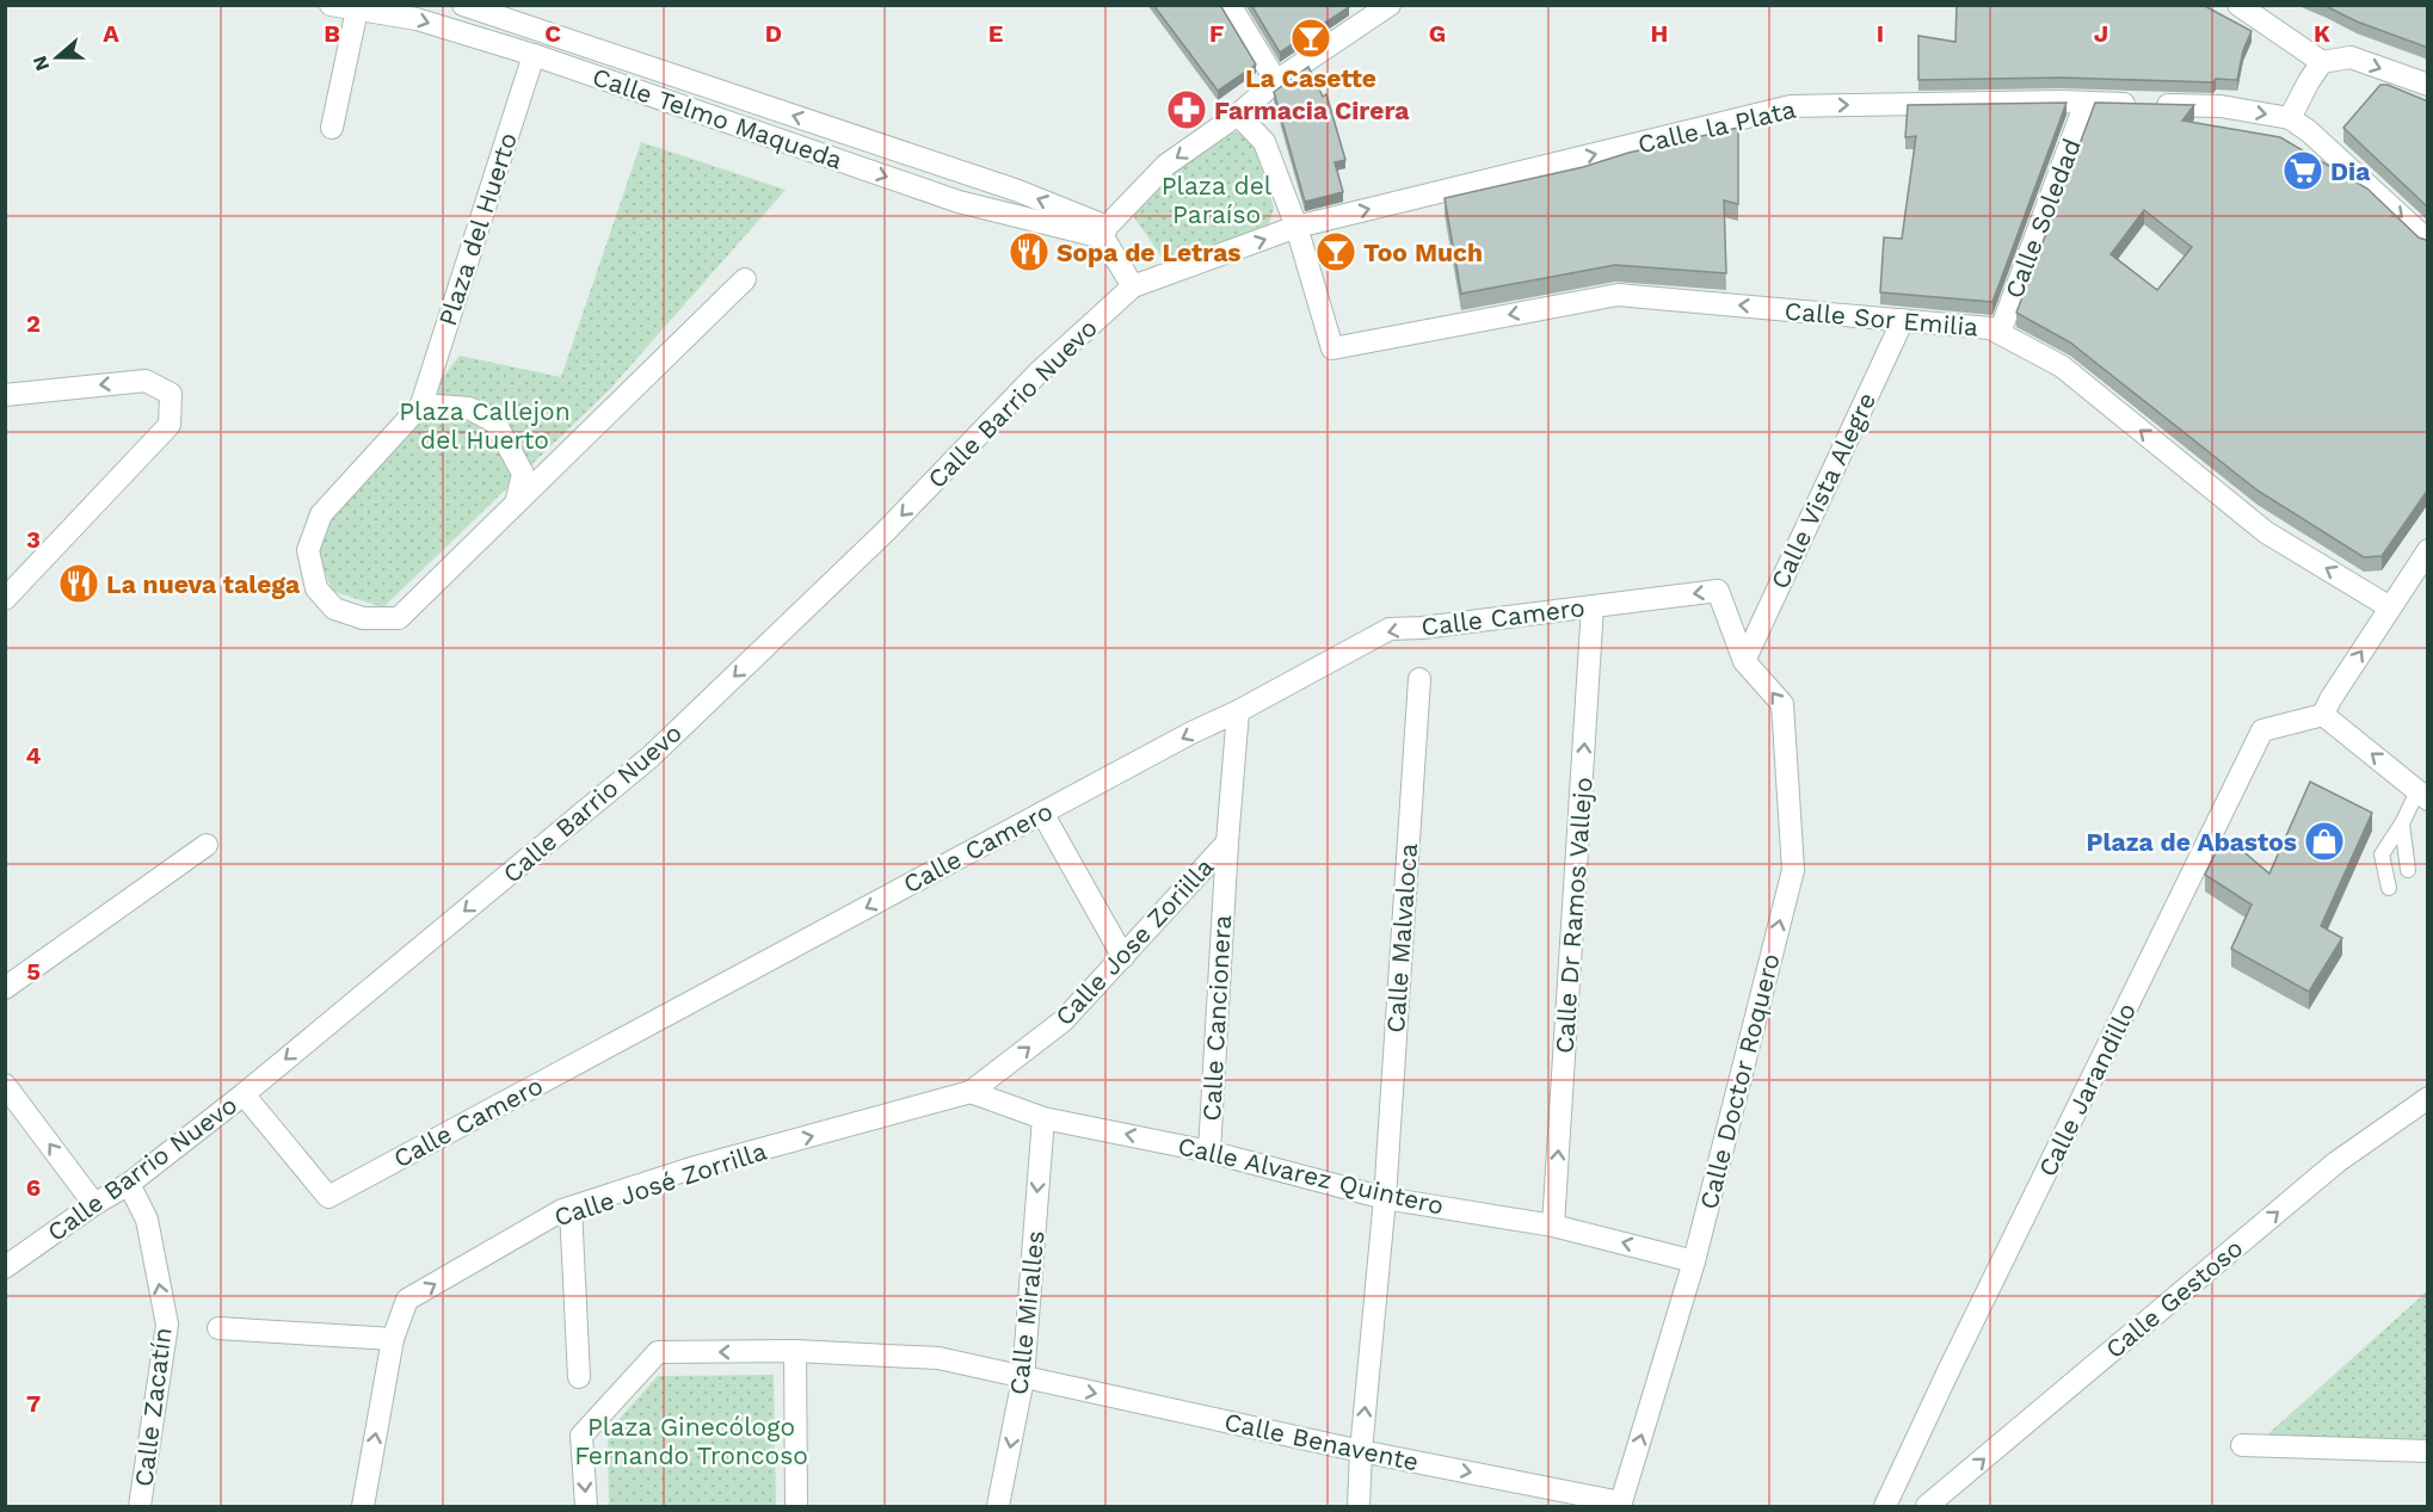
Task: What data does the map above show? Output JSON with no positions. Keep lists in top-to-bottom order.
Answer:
{
  "streets": {
    "street": [
      "Calle Telmo Maqueda",
      "Calle la Plata",
      "Calle Soledad",
      "Plaza del Huerto",
      "Calle Sor Emilia",
      "Calle Barrio Nuevo",
      "Calle Vista Alegre",
      "Calle Camero",
      "Calle Dr Ramos Vallejo",
      "Calle Malvaloca",
      "Calle Jose Zoriilla",
      "Calle Cancionera",
      "Calle Doctor Roquero",
      "Calle Jarandillo",
      "Calle Alvarez Quintero",
      "Calle José Zorrilla",
      "Calle Gestoso",
      "Calle Miralles",
      "Calle Zacatín",
      "Calle Benavente"
    ]
  },
  "crossings": [
    ["Calle Telmo Maqueda", "Plaza del Huerto"],
    ["Calle la Plata", "Calle Soledad"],
    ["Calle la Plata", "Calle Sor Emilia"],
    ["Calle Soledad", "Calle Sor Emilia"],
    ["Calle Sor Emilia", "Calle Vista Alegre"],
    ["Calle Barrio Nuevo", "Calle Camero"],
    ["Calle Barrio Nuevo", "Calle Zacatín"],
    ["Calle Vista Alegre", "Calle Camero"],
    ["Calle Vista Alegre", "Calle Doctor Roquero"],
    ["Calle Camero", "Calle Dr Ramos Vallejo"],
    ["Calle Camero", "Calle Cancionera"],
    ["Calle Camero", "Calle Doctor Roquero"],
    ["Calle Dr Ramos Vallejo", "Calle Alvarez Quintero"],
    ["Calle Malvaloca", "Calle Alvarez Quintero"],
    ["Calle Malvaloca", "Calle Benavente"],
    ["Calle Jose Zoriilla", "Calle Cancionera"],
    ["Calle Jose Zoriilla", "Calle Alvarez Quintero"],
    ["Calle Jose Zoriilla", "Calle José Zorrilla"],
    ["Calle Cancionera", "Calle Alvarez Quintero"],
    ["Calle Doctor Roquero", "Calle Alvarez Quintero"],
    ["Calle Doctor Roquero", "Calle Benavente"],
    ["Calle Alvarez Quintero", "Calle José Zorrilla"],
    ["Calle Alvarez Quintero", "Calle Miralles"],
    ["Calle Miralles", "Calle Benavente"]
  ],
  "one_way": [
    "Calle la Plata",
    "Calle Sor Emilia",
    "Calle Barrio Nuevo",
    "Calle Camero",
    "Calle Dr Ramos Vallejo",
    "Calle Jose Zoriilla",
    "Calle Doctor Roquero",
    "Calle Alvarez Quintero",
    "Calle José Zorrilla",
    "Calle Gestoso",
    "Calle Miralles",
    "Calle Zacatín"
  ],
  "parks": ["Plaza del Paraíso", "Plaza Callejon del Huerto", "Plaza Ginecólogo Fernando Troncoso"],
  "places": {
    "bar": ["La Casette", "Too Much"],
    "pharmacy": ["Farmacia Cirera"],
    "supermarket": ["Dia"],
    "restaurant": ["Sopa de Letras", "La nueva talega"],
    "shop": ["Plaza de Abastos"]
  },
  "north": "left",
  "grid": {
    "columns": [
      "A",
      "B",
      "C",
      "D",
      "E",
      "F",
      "G",
      "H",
      "I",
      "J",
      "K"
    ],
    "rows": [
      "2",
      "3",
      "4",
      "5",
      "6",
      "7"
    ]
  }
}
